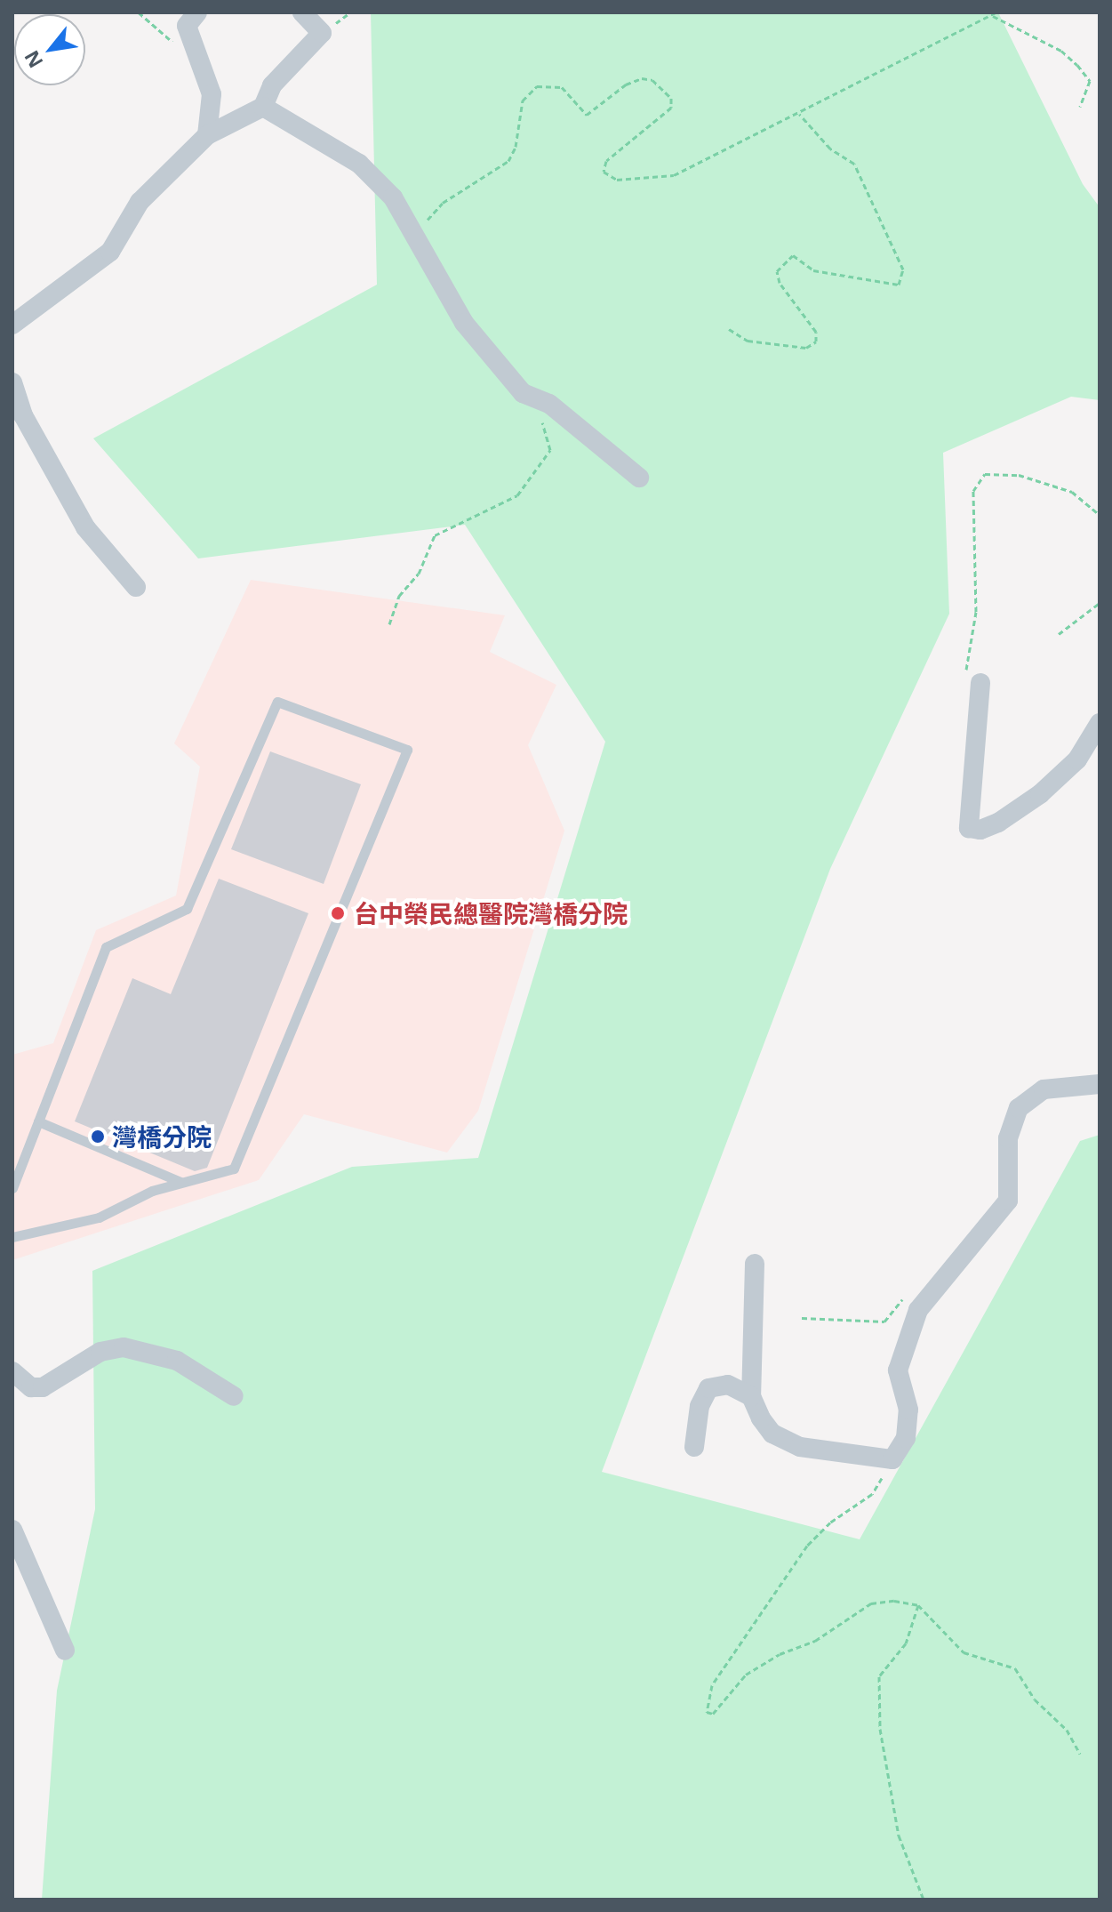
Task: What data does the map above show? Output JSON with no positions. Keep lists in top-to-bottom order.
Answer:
{
  "places": ["台中榮民總醫院灣橋分院", "灣橋分院"],
  "north": "bottom left"
}
